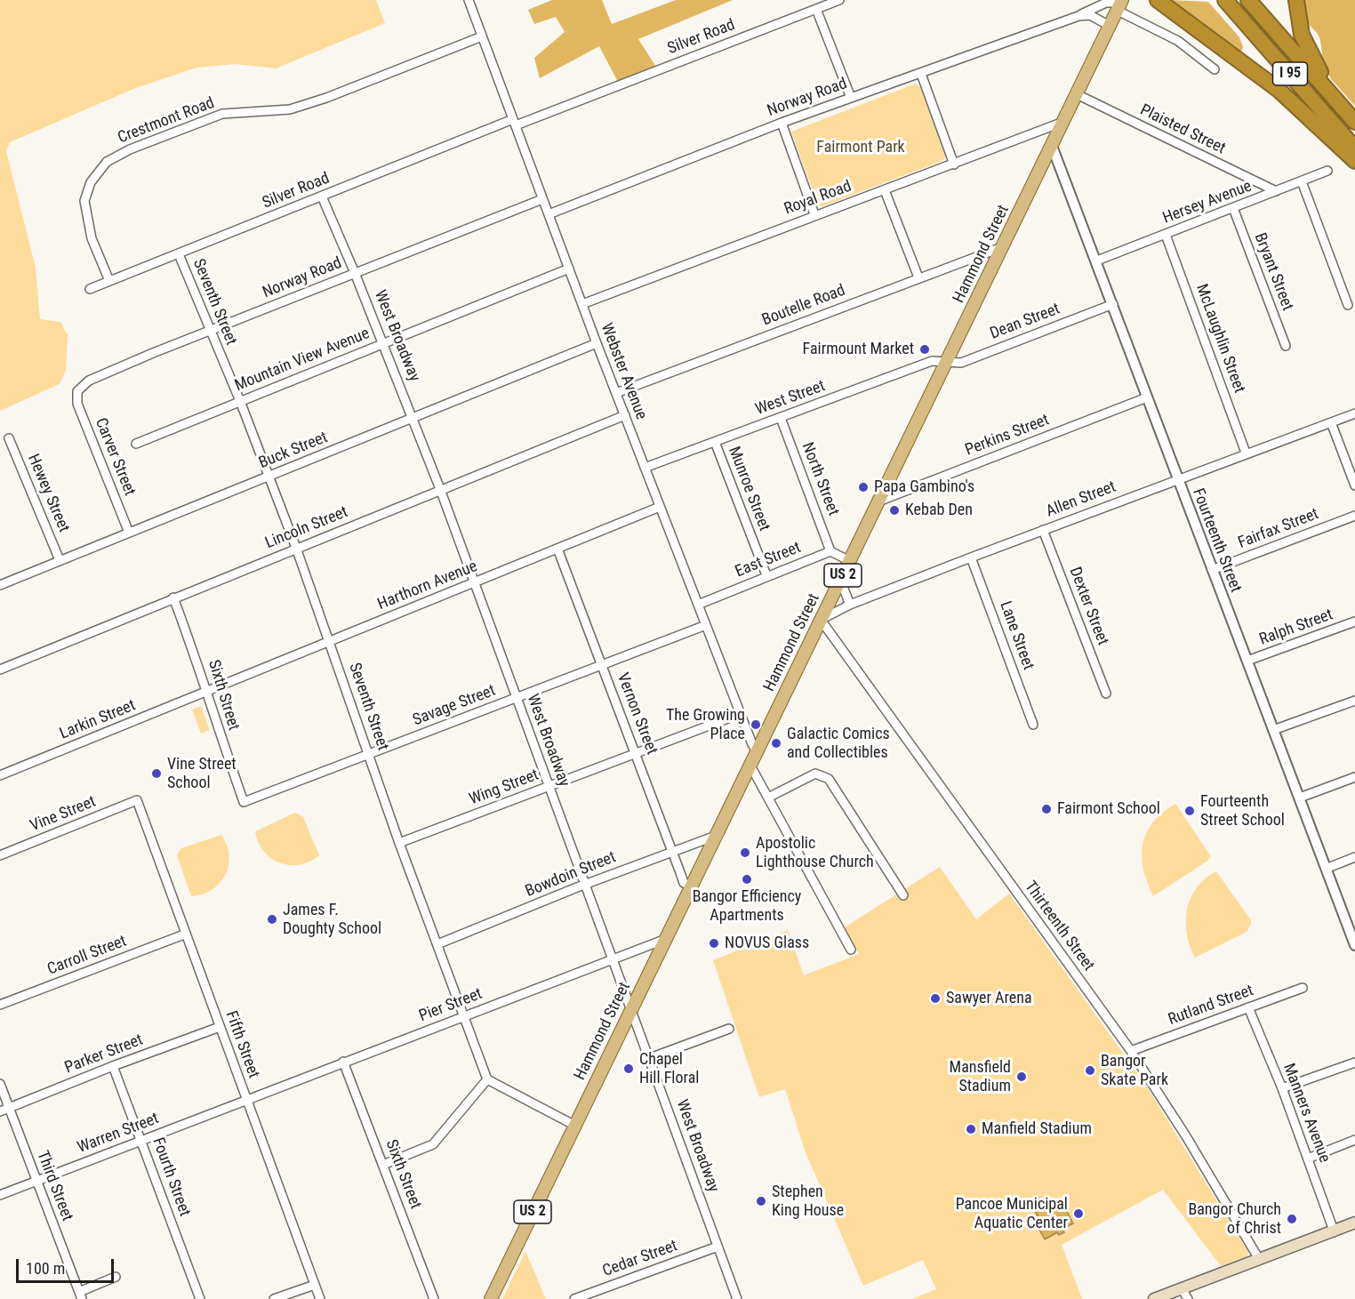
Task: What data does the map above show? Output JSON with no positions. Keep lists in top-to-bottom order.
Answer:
{
  "streets": {
    "highway": ["I 95"],
    "main road": ["Hammond Street", "US 2"],
    "street": [
      "Silver Road",
      "Norway Road",
      "Crestmont Road",
      "Plaisted Street",
      "Royal Road",
      "Hersey Avenue",
      "Bryant Street",
      "Seventh Street",
      "Boutelle Road",
      "Dean Street",
      "West Broadway",
      "McLaughlin Street",
      "Mountain View Avenue",
      "Webster Avenue",
      "West Street",
      "Perkins Street",
      "Buck Street",
      "Carver Street",
      "North Street",
      "Munroe Street",
      "Hewey Street",
      "Allen Street",
      "Lincoln Street",
      "Fairfax Street",
      "Fourteenth Street",
      "East Street",
      "Harthorn Avenue",
      "Dexter Street",
      "Ralph Street",
      "Lane Street",
      "Sixth Street",
      "Savage Street",
      "Vernon Street",
      "Larkin Street",
      "Wing Street",
      "Vine Street",
      "Bowdoin Street",
      "Thirteenth Street",
      "Carroll Street",
      "Pier Street",
      "Rutland Street",
      "Fifth Street",
      "Parker Street",
      "Manners Avenue",
      "Warren Street",
      "Fourth Street",
      "Third Street",
      "Cedar Street"
    ]
  },
  "crossings": [
    ["Silver Road", "Crestmont Road"],
    ["Silver Road", "Seventh Street"],
    ["Silver Road", "West Broadway"],
    ["Silver Road", "Webster Avenue"],
    ["Norway Road", "Hammond Street"],
    ["Norway Road", "Seventh Street"],
    ["Norway Road", "West Broadway"],
    ["Norway Road", "Webster Avenue"],
    ["Norway Road", "Carver Street"],
    ["Crestmont Road", "Webster Avenue"],
    ["Plaisted Street", "Hersey Avenue"],
    ["Plaisted Street", "Hammond Street"],
    ["Royal Road", "Hammond Street"],
    ["Royal Road", "Webster Avenue"],
    ["Hersey Avenue", "Bryant Street"],
    ["Hersey Avenue", "McLaughlin Street"],
    ["Hersey Avenue", "Fourteenth Street"],
    ["Hammond Street", "Boutelle Road"],
    ["Hammond Street", "Dean Street"],
    ["Hammond Street", "West Broadway"],
    ["Hammond Street", "Webster Avenue"],
    ["Hammond Street", "West Street"],
    ["Hammond Street", "Perkins Street"],
    ["Hammond Street", "Allen Street"],
    ["Hammond Street", "Fourteenth Street"],
    ["Hammond Street", "Vernon Street"],
    ["Hammond Street", "Bowdoin Street"],
    ["Hammond Street", "Thirteenth Street"],
    ["Hammond Street", "Pier Street"],
    ["Seventh Street", "Mountain View Avenue"],
    ["Seventh Street", "Buck Street"],
    ["Seventh Street", "Lincoln Street"],
    ["Seventh Street", "Harthorn Avenue"],
    ["Seventh Street", "Savage Street"],
    ["Seventh Street", "Wing Street"],
    ["Seventh Street", "Bowdoin Street"],
    ["Seventh Street", "Pier Street"],
    ["Boutelle Road", "Webster Avenue"],
    ["Dean Street", "West Street"],
    ["Dean Street", "Fourteenth Street"],
    ["West Broadway", "Mountain View Avenue"],
    ["West Broadway", "Buck Street"],
    ["West Broadway", "Lincoln Street"],
    ["West Broadway", "Harthorn Avenue"],
    ["West Broadway", "Savage Street"],
    ["West Broadway", "Wing Street"],
    ["West Broadway", "Bowdoin Street"],
    ["West Broadway", "Pier Street"],
    ["West Broadway", "Cedar Street"],
    ["McLaughlin Street", "Allen Street"],
    ["Mountain View Avenue", "Webster Avenue"],
    ["Webster Avenue", "West Street"],
    ["Webster Avenue", "Buck Street"],
    ["Webster Avenue", "Lincoln Street"],
    ["Webster Avenue", "East Street"],
    ["Webster Avenue", "Harthorn Avenue"],
    ["Webster Avenue", "Savage Street"],
    ["Webster Avenue", "Wing Street"],
    ["West Street", "North Street"],
    ["West Street", "Munroe Street"],
    ["Perkins Street", "Fourteenth Street"],
    ["Buck Street", "Carver Street"],
    ["Buck Street", "Hewey Street"],
    ["North Street", "East Street"],
    ["Munroe Street", "East Street"],
    ["Allen Street", "Fourteenth Street"],
    ["Allen Street", "Dexter Street"],
    ["Allen Street", "Lane Street"],
    ["Allen Street", "Thirteenth Street"],
    ["Lincoln Street", "Sixth Street"],
    ["Fairfax Street", "Fourteenth Street"],
    ["Fourteenth Street", "Ralph Street"],
    ["Harthorn Avenue", "Sixth Street"],
    ["Harthorn Avenue", "Vernon Street"],
    ["Harthorn Avenue", "Larkin Street"],
    ["Sixth Street", "Savage Street"],
    ["Sixth Street", "Larkin Street"],
    ["Sixth Street", "Pier Street"],
    ["Savage Street", "Vernon Street"],
    ["Vernon Street", "Wing Street"],
    ["Vernon Street", "Bowdoin Street"],
    ["Vine Street", "Fifth Street"],
    ["Thirteenth Street", "Rutland Street"],
    ["Carroll Street", "Fifth Street"],
    ["Pier Street", "Fifth Street"],
    ["Pier Street", "Warren Street"],
    ["Rutland Street", "Manners Avenue"],
    ["Fifth Street", "Parker Street"],
    ["Fifth Street", "Warren Street"],
    ["Parker Street", "Fourth Street"],
    ["Parker Street", "Third Street"],
    ["Warren Street", "Fourth Street"],
    ["Warren Street", "Third Street"]
  ],
  "parks": ["Fairmont Park"],
  "places": [
    "Fairmount Market",
    "Papa Gambino's",
    "Kebab Den",
    "The Growing Place",
    "Galactic Comics and Collectibles",
    "Vine Street School",
    "Fairmont School",
    "Fourteenth Street School",
    "Apostolic Lighthouse Church",
    "Bangor Efficiency Apartments",
    "James F. Doughty School",
    "NOVUS Glass",
    "Sawyer Arena",
    "Chapel Hill Floral",
    "Bangor Skate Park",
    "Mansfield Stadium",
    "Manfield Stadium",
    "Stephen King House",
    "Pancoe Municipal Aquatic Center",
    "Bangor Church of Christ"
  ],
  "scale_bar": "100 m"
}
